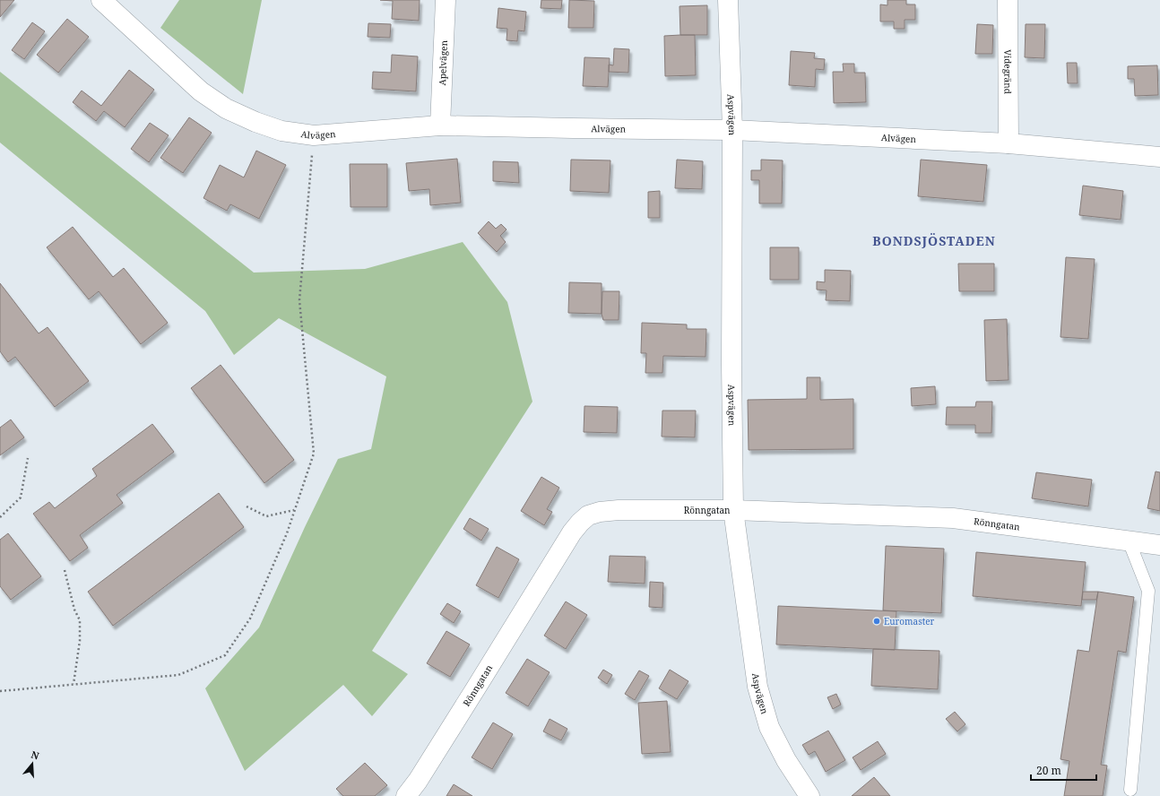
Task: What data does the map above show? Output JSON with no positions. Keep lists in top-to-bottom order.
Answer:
{
  "streets": {
    "street": [
      "Apelvägen",
      "Videgränd",
      "Aspvägen",
      "Alvägen",
      "Rönngatan"
    ]
  },
  "crossings": [
    ["Apelvägen", "Alvägen"],
    ["Videgränd", "Alvägen"],
    ["Aspvägen", "Alvägen"],
    ["Aspvägen", "Rönngatan"]
  ],
  "districts": ["BONDSJÖSTADEN"],
  "places": ["Euromaster"],
  "scale_bar": "20 m",
  "north": "top"
}
